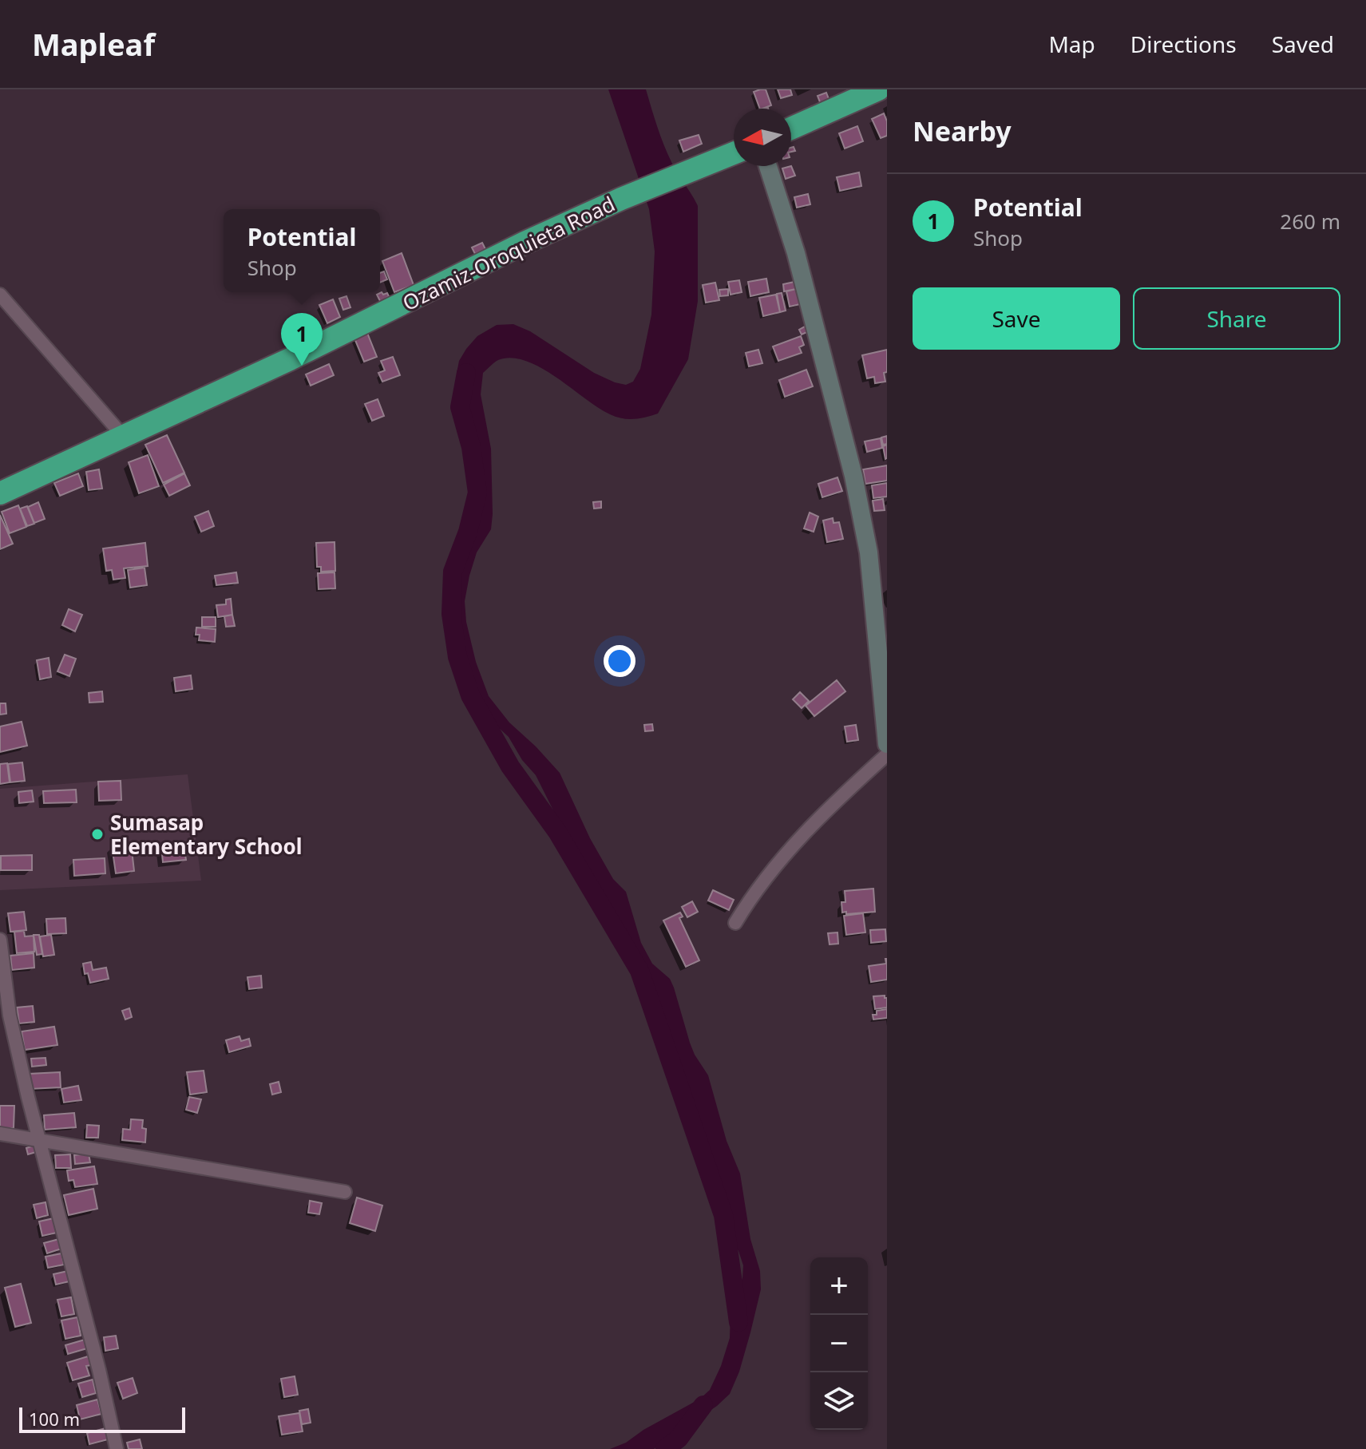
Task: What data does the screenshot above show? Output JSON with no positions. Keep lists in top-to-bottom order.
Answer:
{
  "streets": {
    "highway": ["Ozamiz-Oroquieta Road"]
  },
  "places": ["Sumasap Elementary School"],
  "scale_bar": "100 m",
  "north": "left",
  "page": {
    "header": "Mapleaf",
    "nav": ["Map", "Directions", "Saved"],
    "heading": "Nearby",
    "list": [
      {
        "mark": "1",
        "name": "Potential",
        "note": "Shop",
        "value": "260 m"
      }
    ],
    "popup": ["Potential", "Shop"],
    "buttons": ["Save", "Share"],
    "pins": "1",
    "map_buttons": ["+", "−"],
    "scale": "100 m"
  }
}
